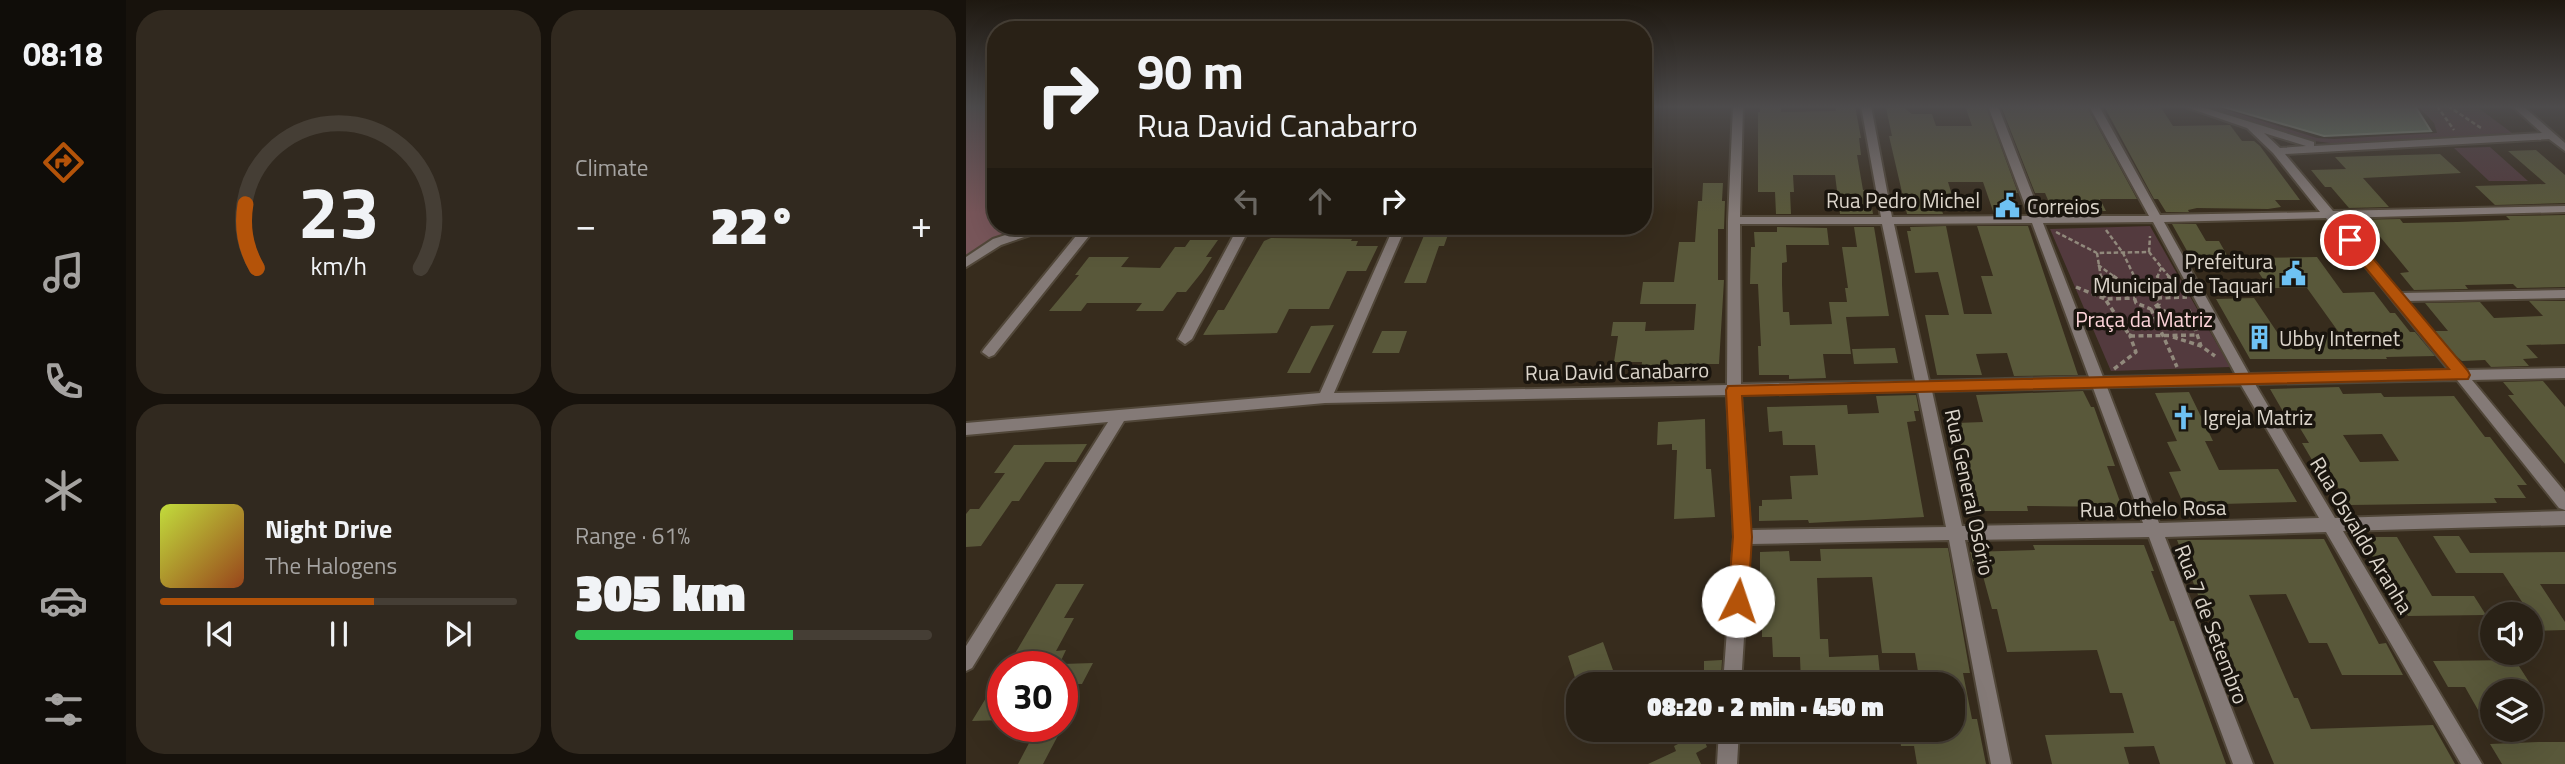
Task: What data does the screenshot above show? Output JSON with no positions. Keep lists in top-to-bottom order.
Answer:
{
  "streets": {
    "street": [
      "Rua Pedro Michel",
      "Rua David Canabarro",
      "Rua General Osório",
      "Rua Othelo Rosa",
      "Rua Osvaldo Aranha",
      "Rua 7 de Setembro"
    ]
  },
  "crossings": [
    ["Rua Pedro Michel", "Rua General Osório"],
    ["Rua Pedro Michel", "Rua Osvaldo Aranha"],
    ["Rua Pedro Michel", "Rua 7 de Setembro"],
    ["Rua David Canabarro", "Rua General Osório"],
    ["Rua David Canabarro", "Rua Osvaldo Aranha"],
    ["Rua David Canabarro", "Rua 7 de Setembro"],
    ["Rua General Osório", "Rua Othelo Rosa"],
    ["Rua Othelo Rosa", "Rua Osvaldo Aranha"],
    ["Rua Othelo Rosa", "Rua 7 de Setembro"]
  ],
  "parks": ["Praça da Matriz"],
  "places": {
    "public building": ["Correios", "Prefeitura Municipal de Taquari"],
    "building": ["Ubby Internet"],
    "church": ["Igreja Matriz"]
  },
  "page": {
    "tabs": "08:18",
    "tile": [
      "Climate",
      ["Range · 61%", "305 km"]
    ],
    "turn": ["90 m", "Rua David Canabarro"],
    "heat": ["−", "22°", "+"],
    "song": ["Night Drive", "The Halogens"],
    "limit": "30",
    "trip": "08:20 · 2 min · 450 m",
    "gauge": ["23", "km/h"]
  }
}
